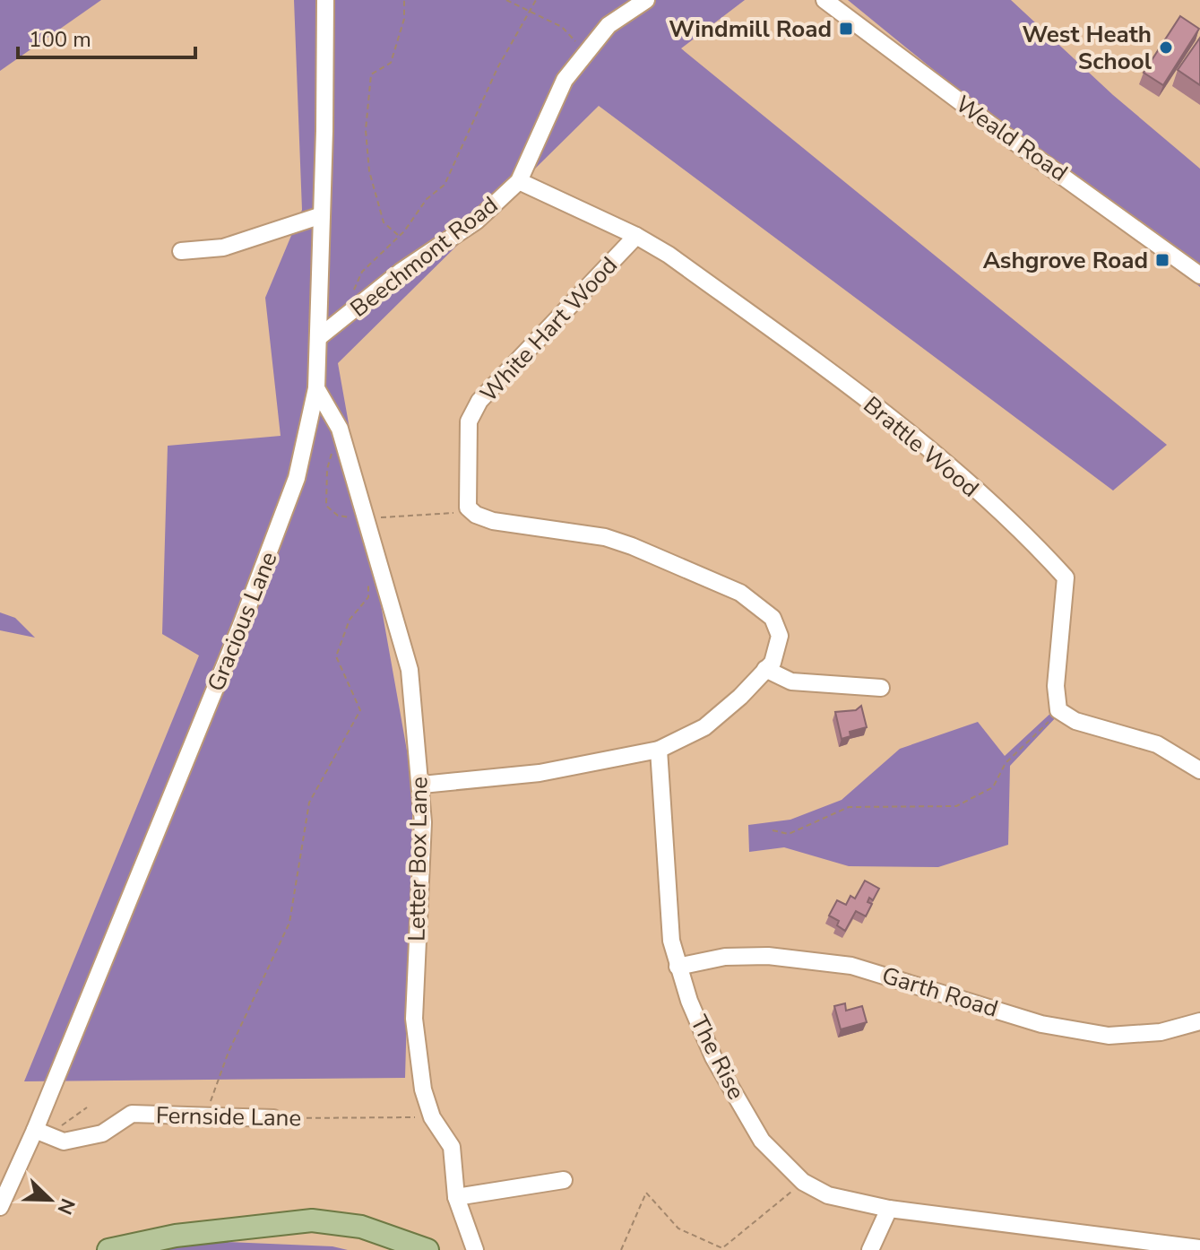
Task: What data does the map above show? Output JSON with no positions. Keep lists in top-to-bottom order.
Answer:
{
  "streets": {
    "street": [
      "Weald Road",
      "Beechmont Road",
      "White Hart Wood",
      "Brattle Wood",
      "Gracious Lane",
      "Letter Box Lane",
      "Garth Road",
      "The Rise",
      "Fernside Lane"
    ]
  },
  "crossings": [
    ["Beechmont Road", "Brattle Wood"],
    ["Beechmont Road", "Gracious Lane"],
    ["White Hart Wood", "Brattle Wood"],
    ["Gracious Lane", "Letter Box Lane"],
    ["Gracious Lane", "Fernside Lane"],
    ["Letter Box Lane", "Fernside Lane"],
    ["Garth Road", "The Rise"]
  ],
  "places": {
    "transit": ["Windmill Road", "Ashgrove Road"],
    "other": ["West Heath School"]
  },
  "scale_bar": "100 m",
  "north": "bottom right"
}
